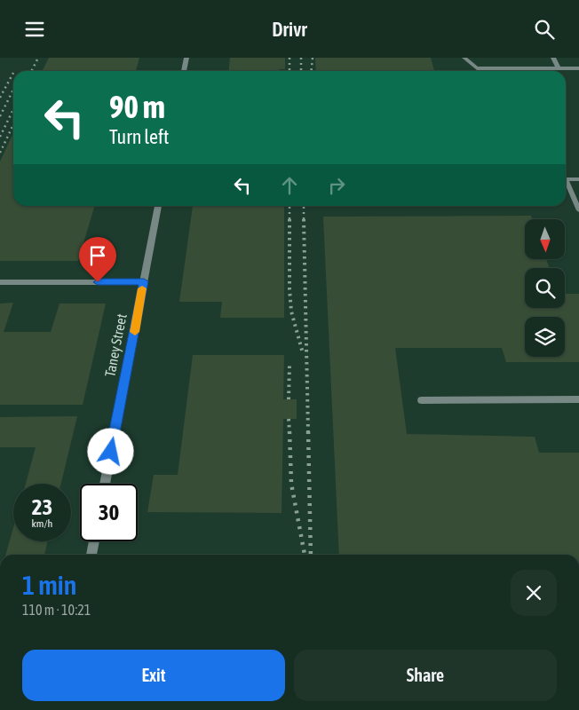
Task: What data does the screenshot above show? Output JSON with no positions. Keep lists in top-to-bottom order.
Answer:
{
  "streets": {
    "street": ["Taney Street"]
  },
  "north": "bottom",
  "page": {
    "header": "Drivr",
    "turn": ["90 m", "Turn left"],
    "speed": "23 km/h",
    "limit": "30",
    "heading": ["1 min", "110 m · 10:21"],
    "buttons": ["Exit", "Share"]
  }
}
